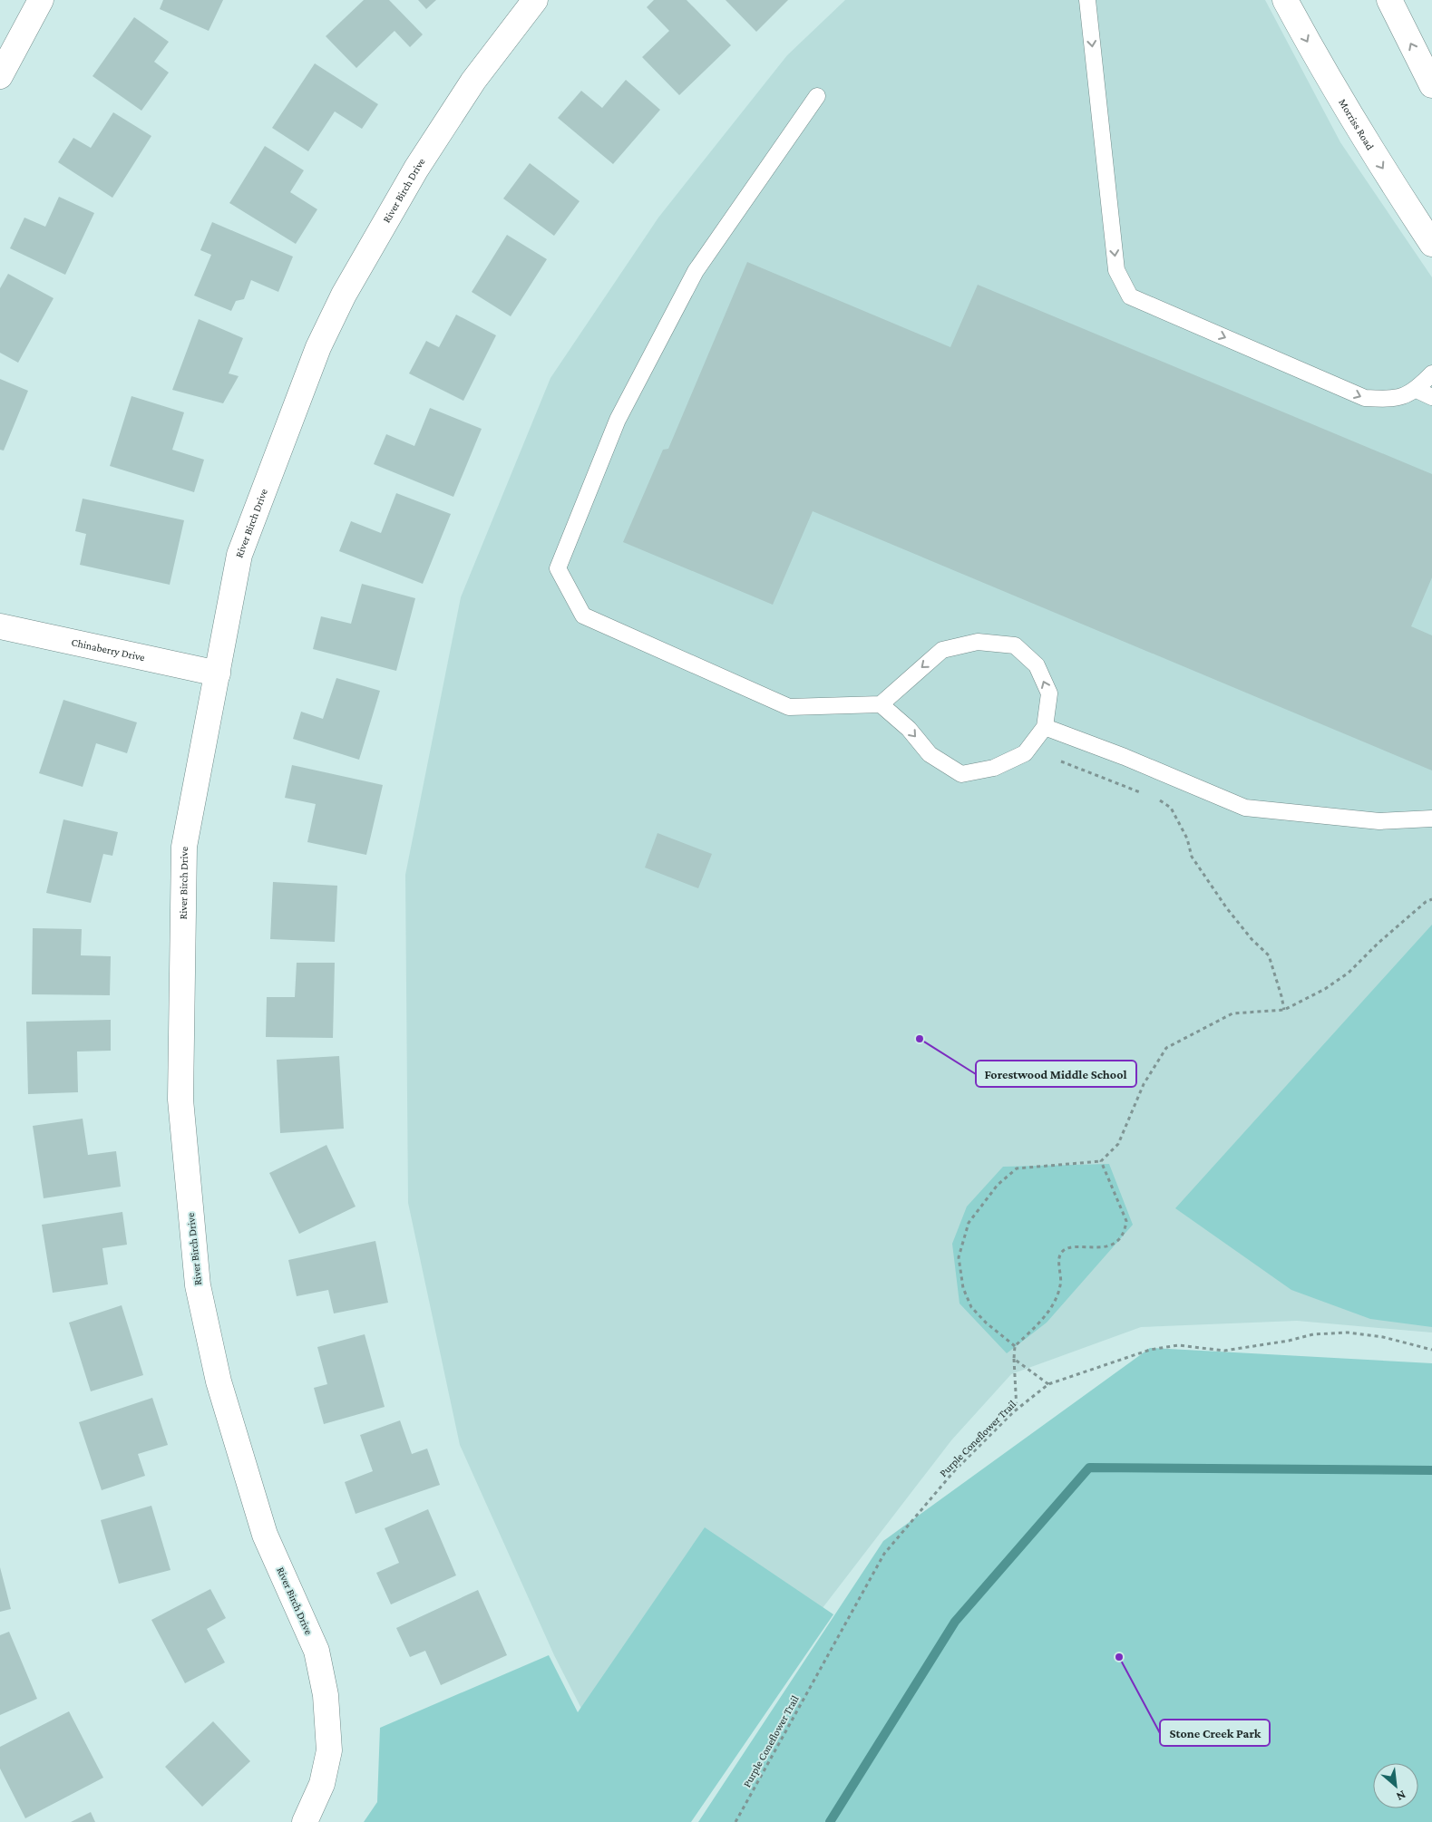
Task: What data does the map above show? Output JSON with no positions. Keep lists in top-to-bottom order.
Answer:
{
  "streets": {
    "street": ["Morriss Road", "River Birch Drive", "Chinaberry Drive"],
    "path": ["Purple Coneflower Trail"]
  },
  "crossings": [
    ["River Birch Drive", "Chinaberry Drive"]
  ],
  "places": ["Forestwood Middle School", "Stone Creek Park"],
  "north": "bottom right"
}
